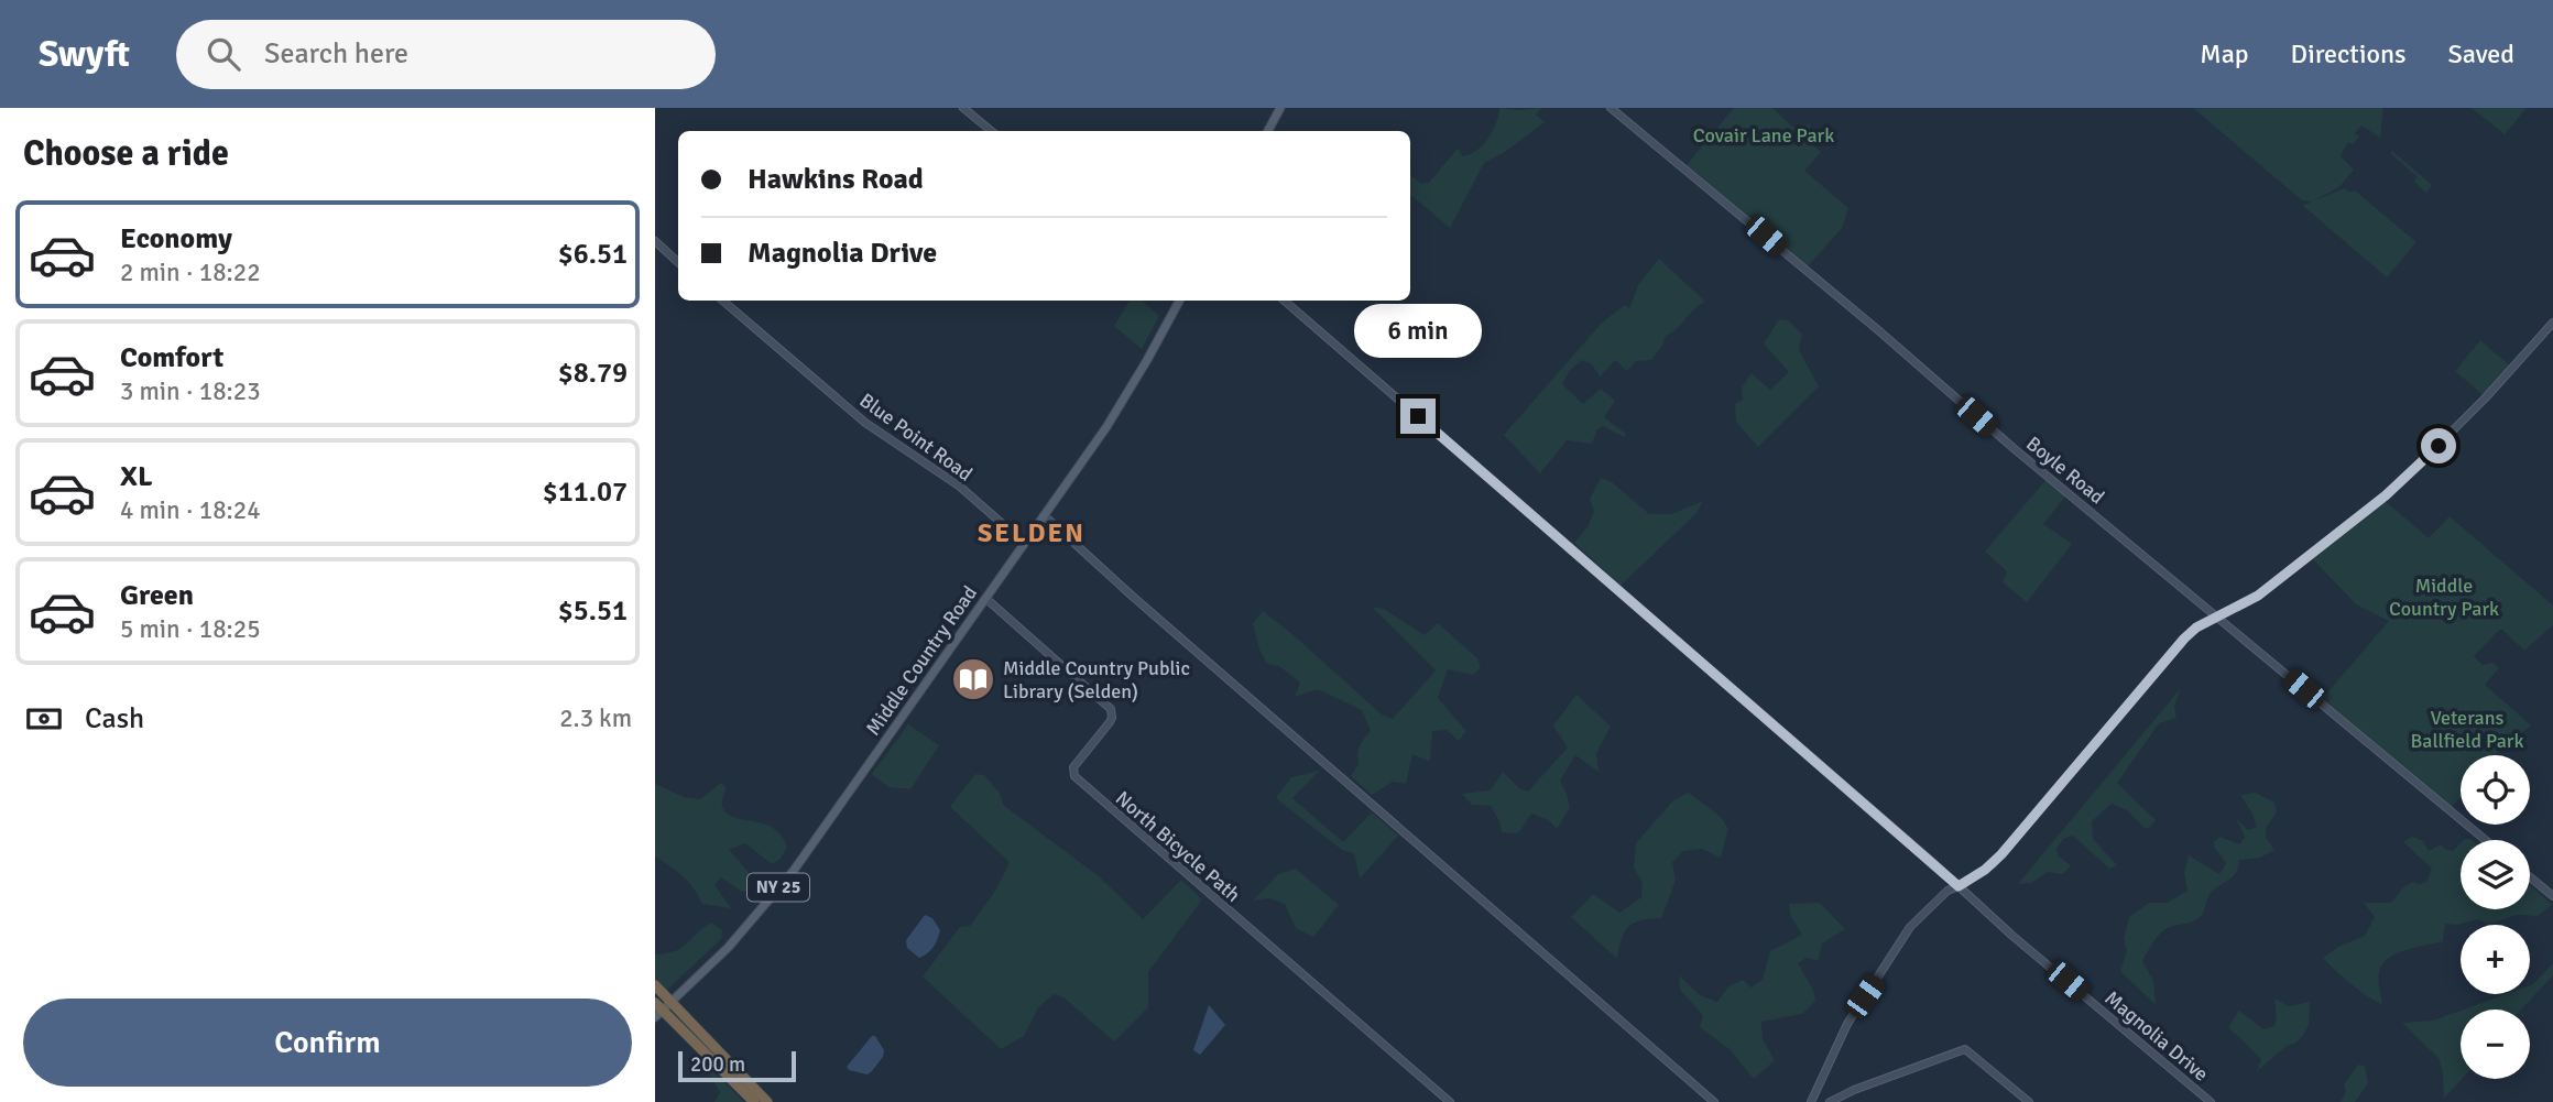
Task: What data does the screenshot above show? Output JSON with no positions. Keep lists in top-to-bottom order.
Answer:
{
  "streets": {
    "main road": ["Middle Country Road", "NY 25"],
    "street": [
      "Blue Point Road",
      "Boyle Road",
      "North Bicycle Path",
      "Magnolia Drive"
    ]
  },
  "crossings": [
    ["Blue Point Road", "Middle Country Road"],
    ["Middle Country Road", "North Bicycle Path"]
  ],
  "districts": ["SELDEN"],
  "parks": ["Covair Lane Park", "Middle Country Park", "Veterans Ballfield Park"],
  "places": {
    "library": ["Middle Country Public Library (Selden)"]
  },
  "scale_bar": "200 m",
  "page": {
    "header": "Swyft",
    "search": "Search here",
    "nav": ["Map", "Directions", "Saved"],
    "heading": "Choose a ride",
    "banner": ["Hawkins Road", "Magnolia Drive"],
    "list": [
      {
        "name": "Economy",
        "note": "2 min · 18:22",
        "value": "$6.51"
      },
      {
        "name": "Comfort",
        "note": "3 min · 18:23",
        "value": "$8.79"
      },
      {
        "name": "XL",
        "note": "4 min · 18:24",
        "value": "$11.07"
      },
      {
        "name": "Green",
        "note": "5 min · 18:25",
        "value": "$5.51"
      }
    ],
    "bubble": "6 min",
    "pay": ["Cash", "2.3 km"],
    "map_buttons": ["+", "−"],
    "buttons": "Confirm",
    "scale": "200 m"
  }
}
